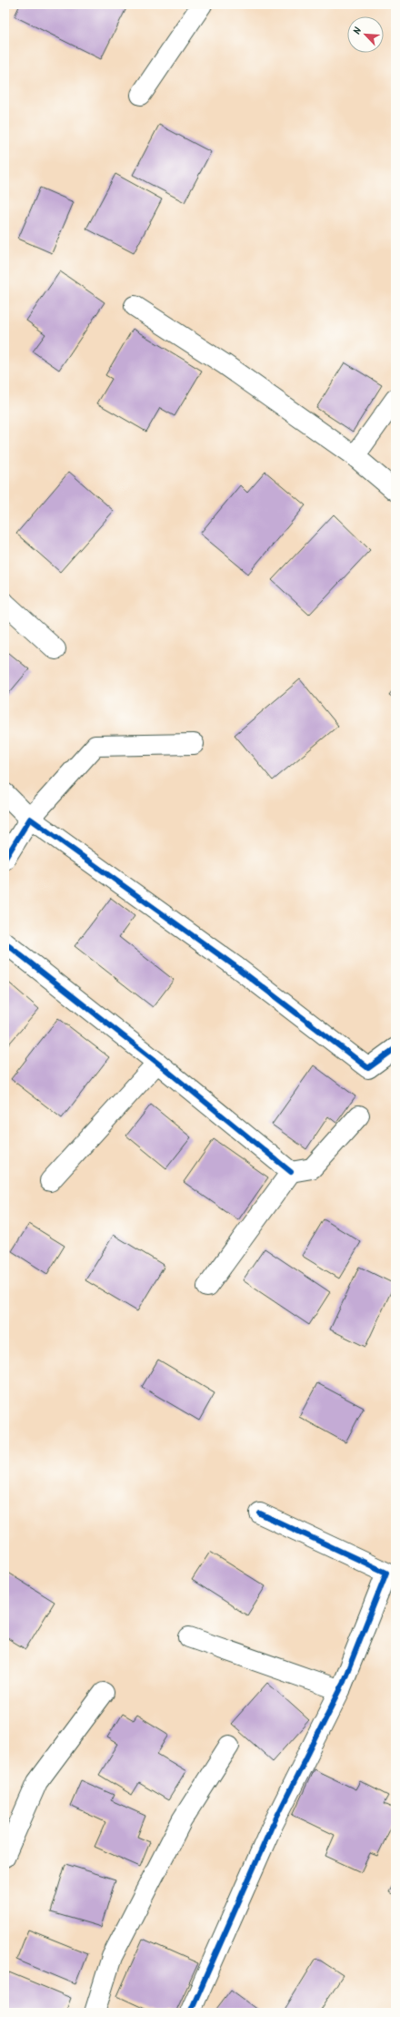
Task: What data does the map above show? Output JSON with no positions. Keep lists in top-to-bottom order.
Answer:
{
  "north": "top left"
}
